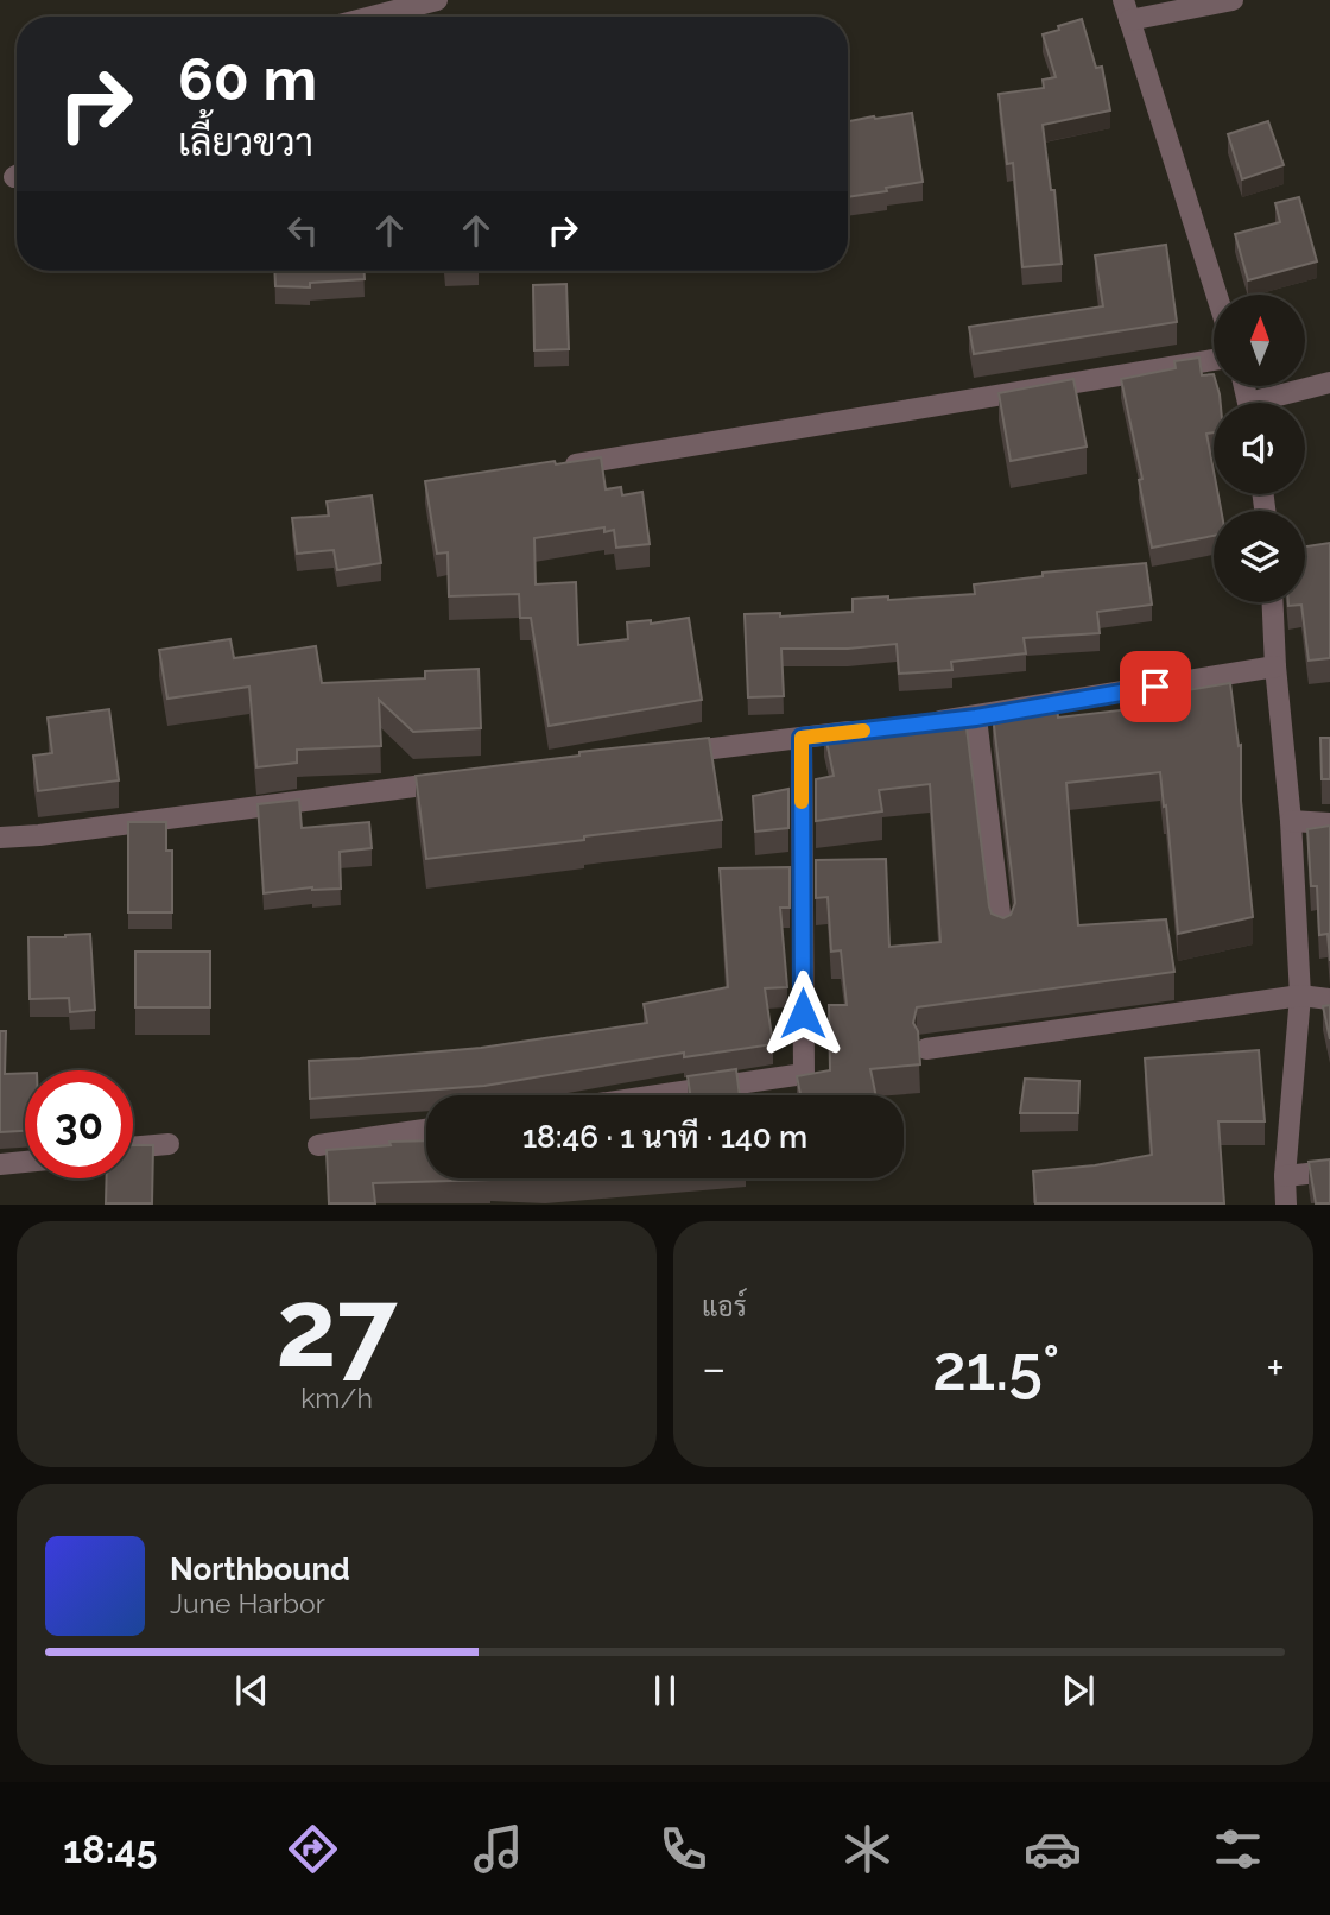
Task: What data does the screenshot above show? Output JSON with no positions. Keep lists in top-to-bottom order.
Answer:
{
  "north": "top",
  "page": {
    "turn": ["60 m", "เลี้ยวขวา"],
    "limit": "30",
    "trip": "18:46 · 1 นาที · 140 m",
    "tile": [
      ["27", "km/h"],
      "แอร์"
    ],
    "heat": ["−", "21.5°", "+"],
    "song": ["Northbound", "June Harbor"],
    "tabs": "18:45"
  }
}
